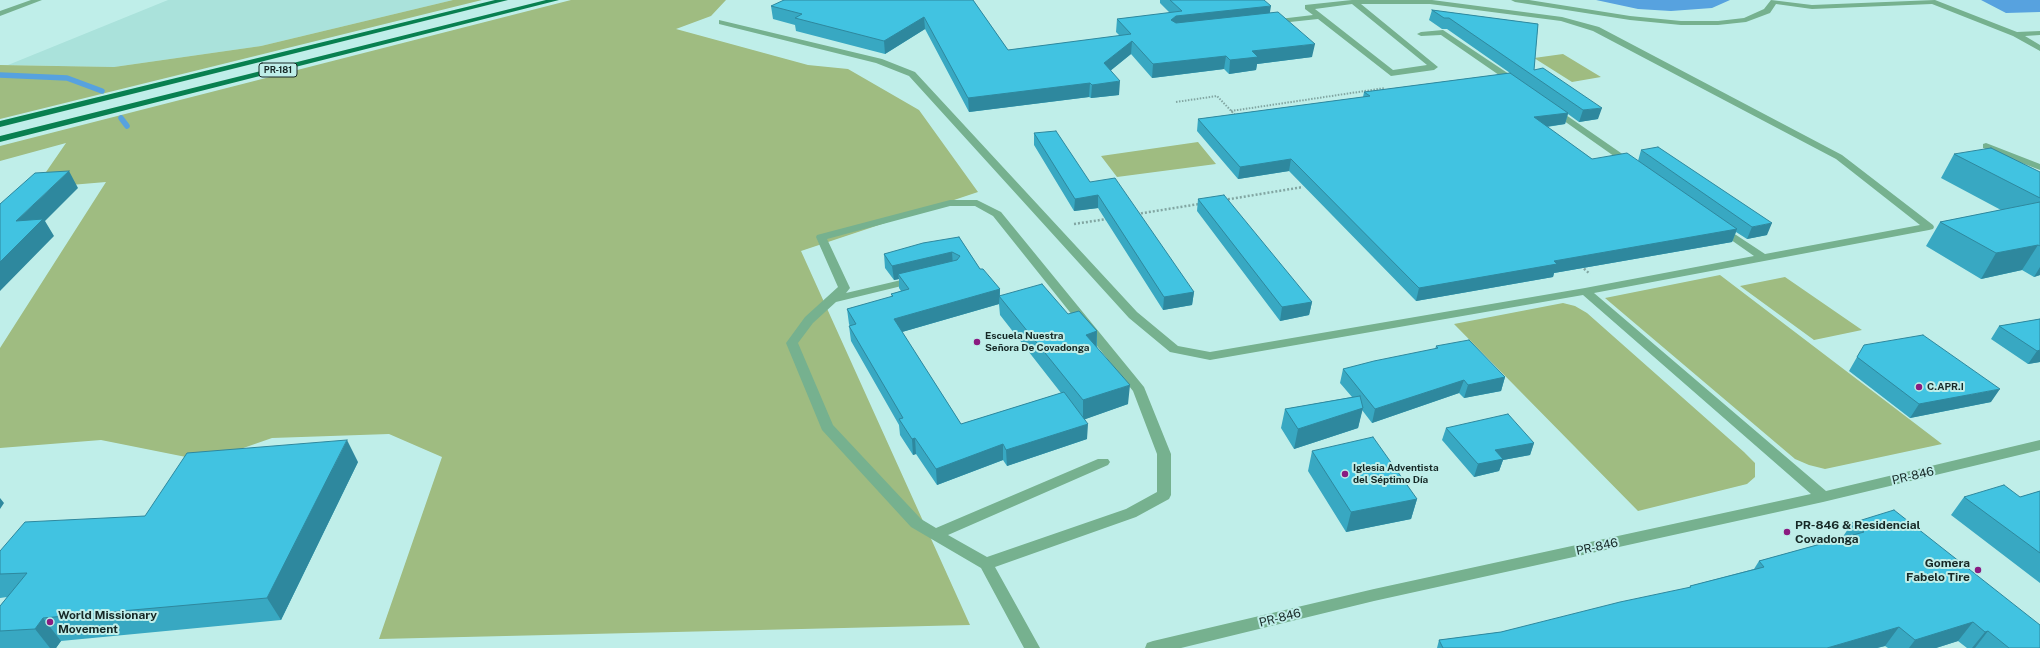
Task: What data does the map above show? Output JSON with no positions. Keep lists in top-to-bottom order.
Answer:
{
  "streets": {
    "main road": ["PR-181"],
    "street": ["PR-846"]
  },
  "places": [
    "Escuela Nuestra Señora De Covadonga",
    "C.APR.I",
    "Iglesia Adventista del Séptimo Día",
    "PR-846 & Residencial Covadonga",
    "Gomera Fabelo Tire",
    "World Missionary Movement"
  ]
}
